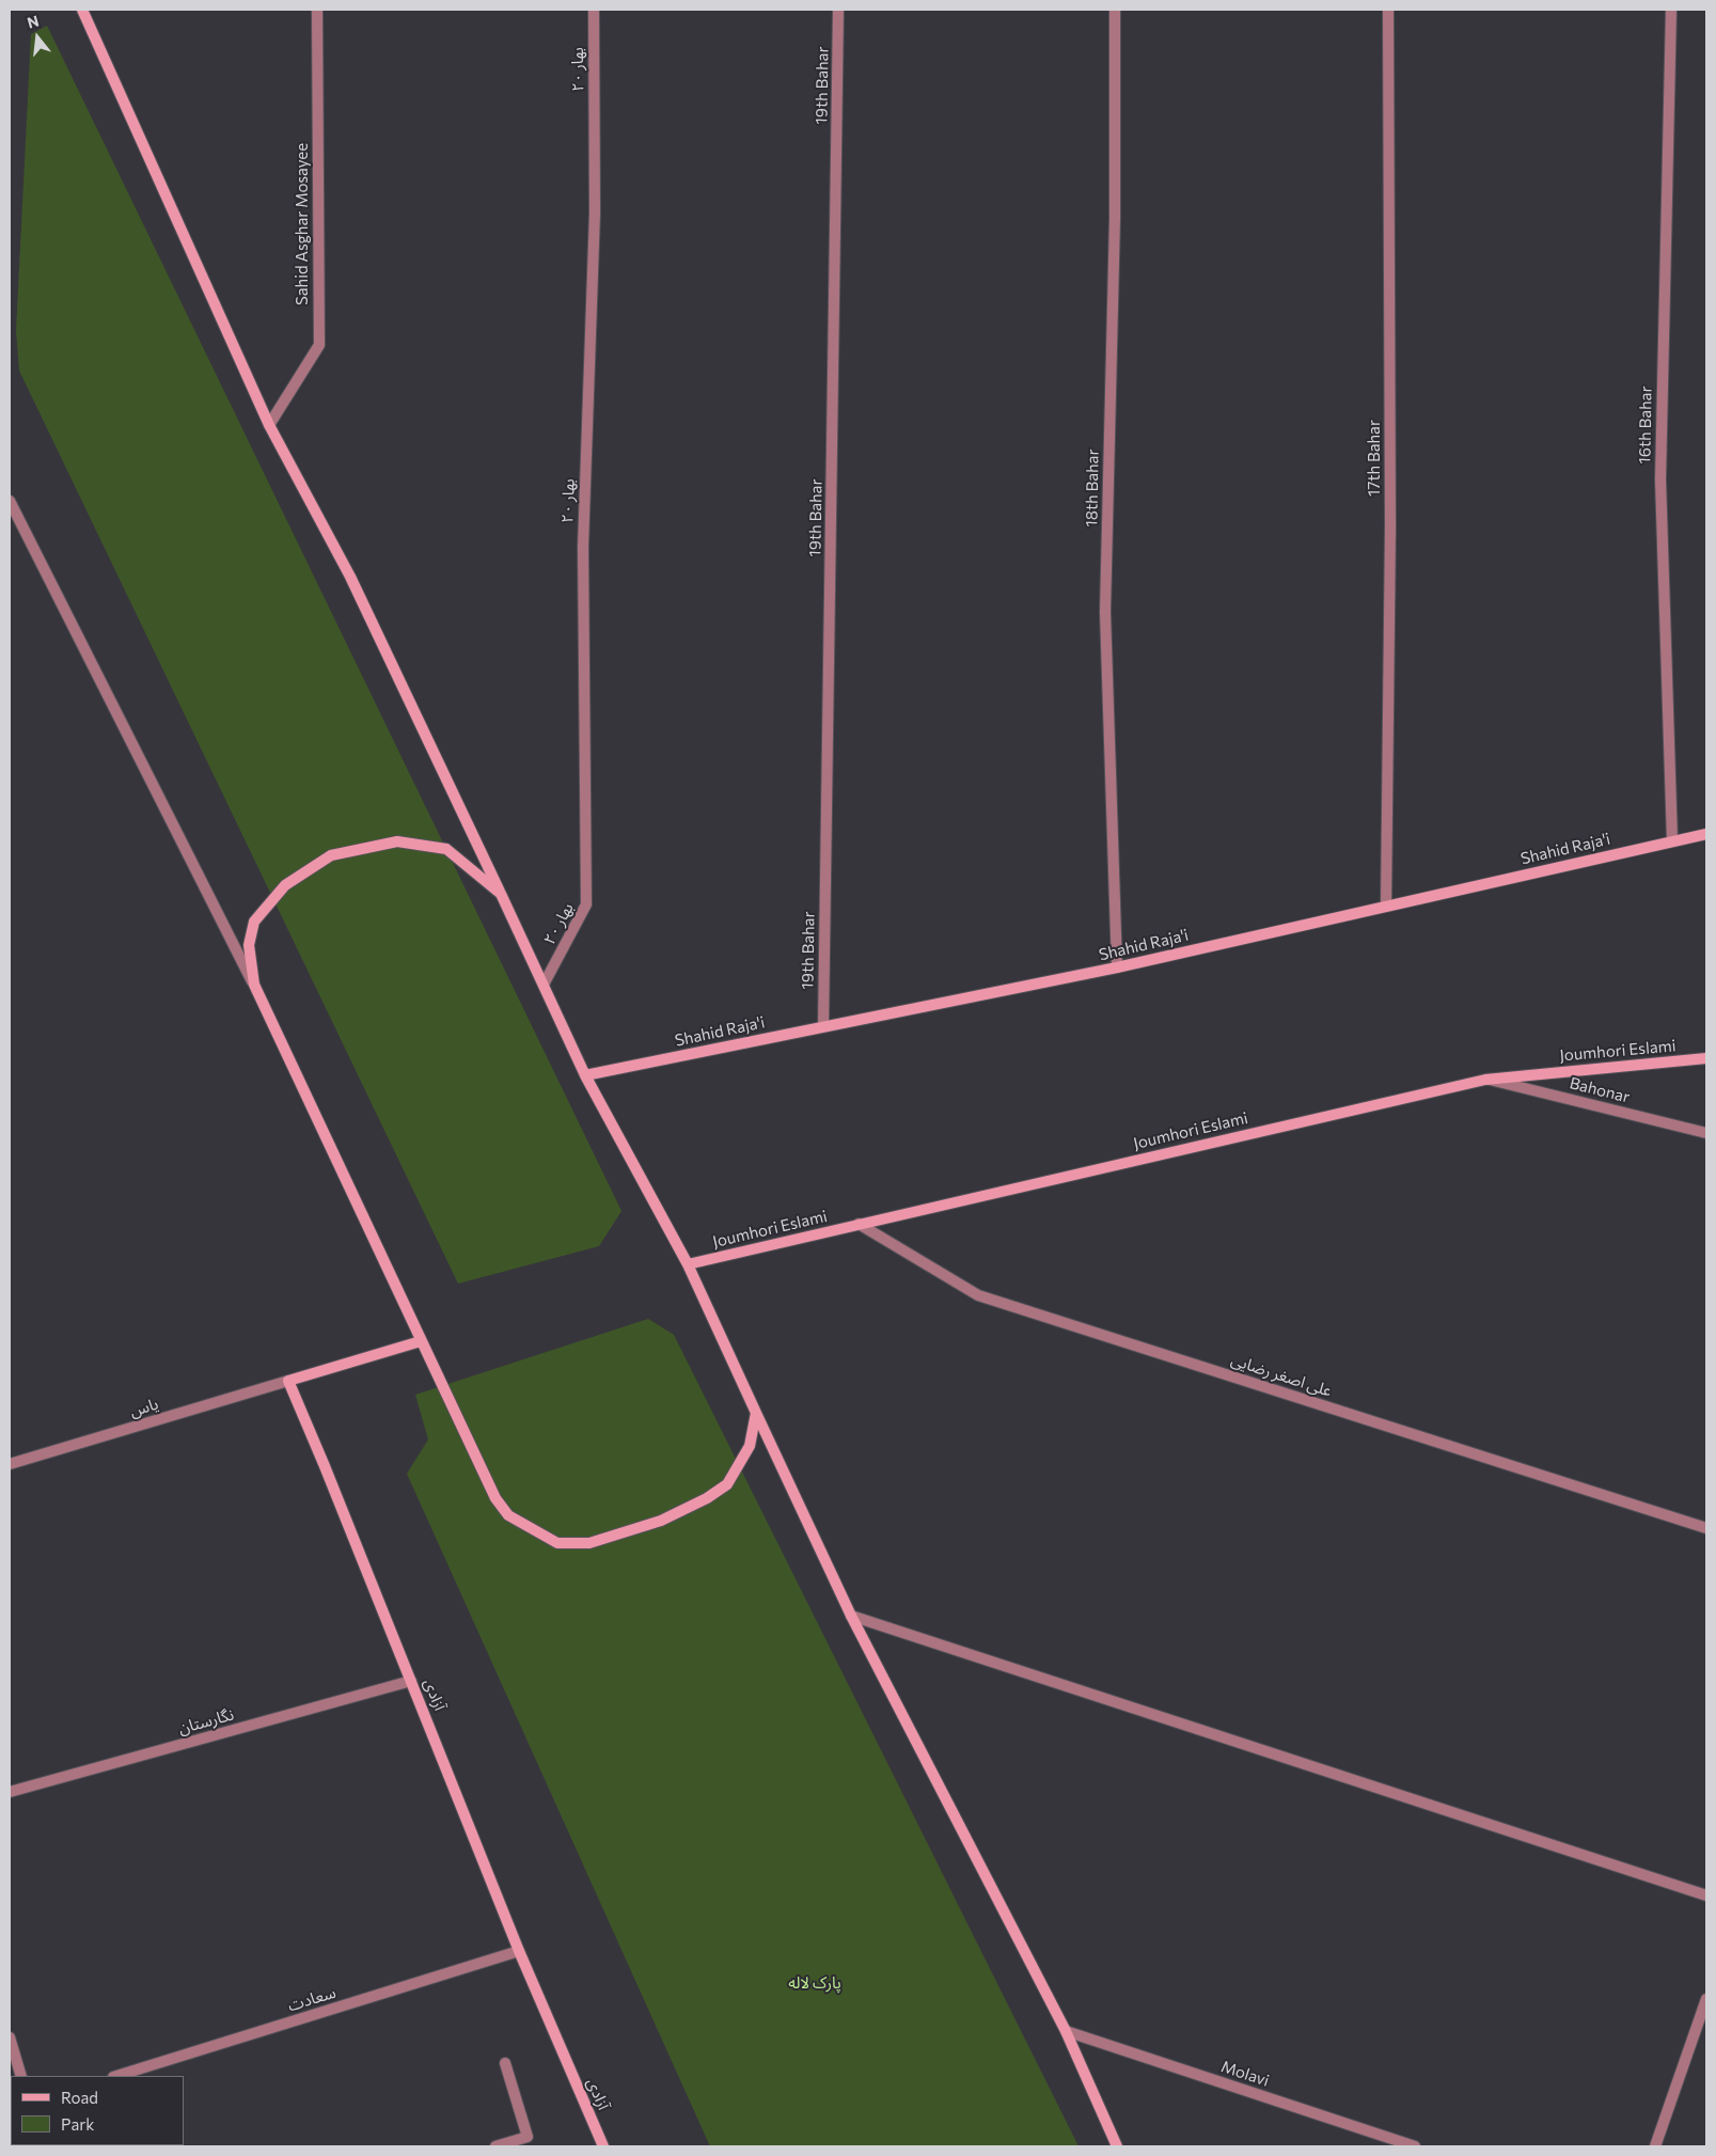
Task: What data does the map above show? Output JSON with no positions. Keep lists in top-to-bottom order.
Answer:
{
  "streets": {
    "street": [
      "بهار ۲۰",
      "19th Bahar",
      "Sahid Asghar Mosayee",
      "16th Bahar",
      "17th Bahar",
      "18th Bahar",
      "Shahid Raja'i",
      "Joumhori Eslami",
      "Bahonar",
      "علی اصغر رضایی",
      "یاس",
      "آزادی",
      "نگارستان",
      "سعادت",
      "Molavi"
    ]
  },
  "crossings": [
    ["19th Bahar", "Shahid Raja'i"],
    ["16th Bahar", "Shahid Raja'i"],
    ["17th Bahar", "Shahid Raja'i"],
    ["18th Bahar", "Shahid Raja'i"],
    ["Joumhori Eslami", "Bahonar"],
    ["Joumhori Eslami", "علی اصغر رضایی"],
    ["یاس", "آزادی"],
    ["آزادی", "نگارستان"],
    ["آزادی", "سعادت"]
  ],
  "parks": ["پارک لاله"],
  "legend": ["Road", "Park"],
  "north": "top"
}
